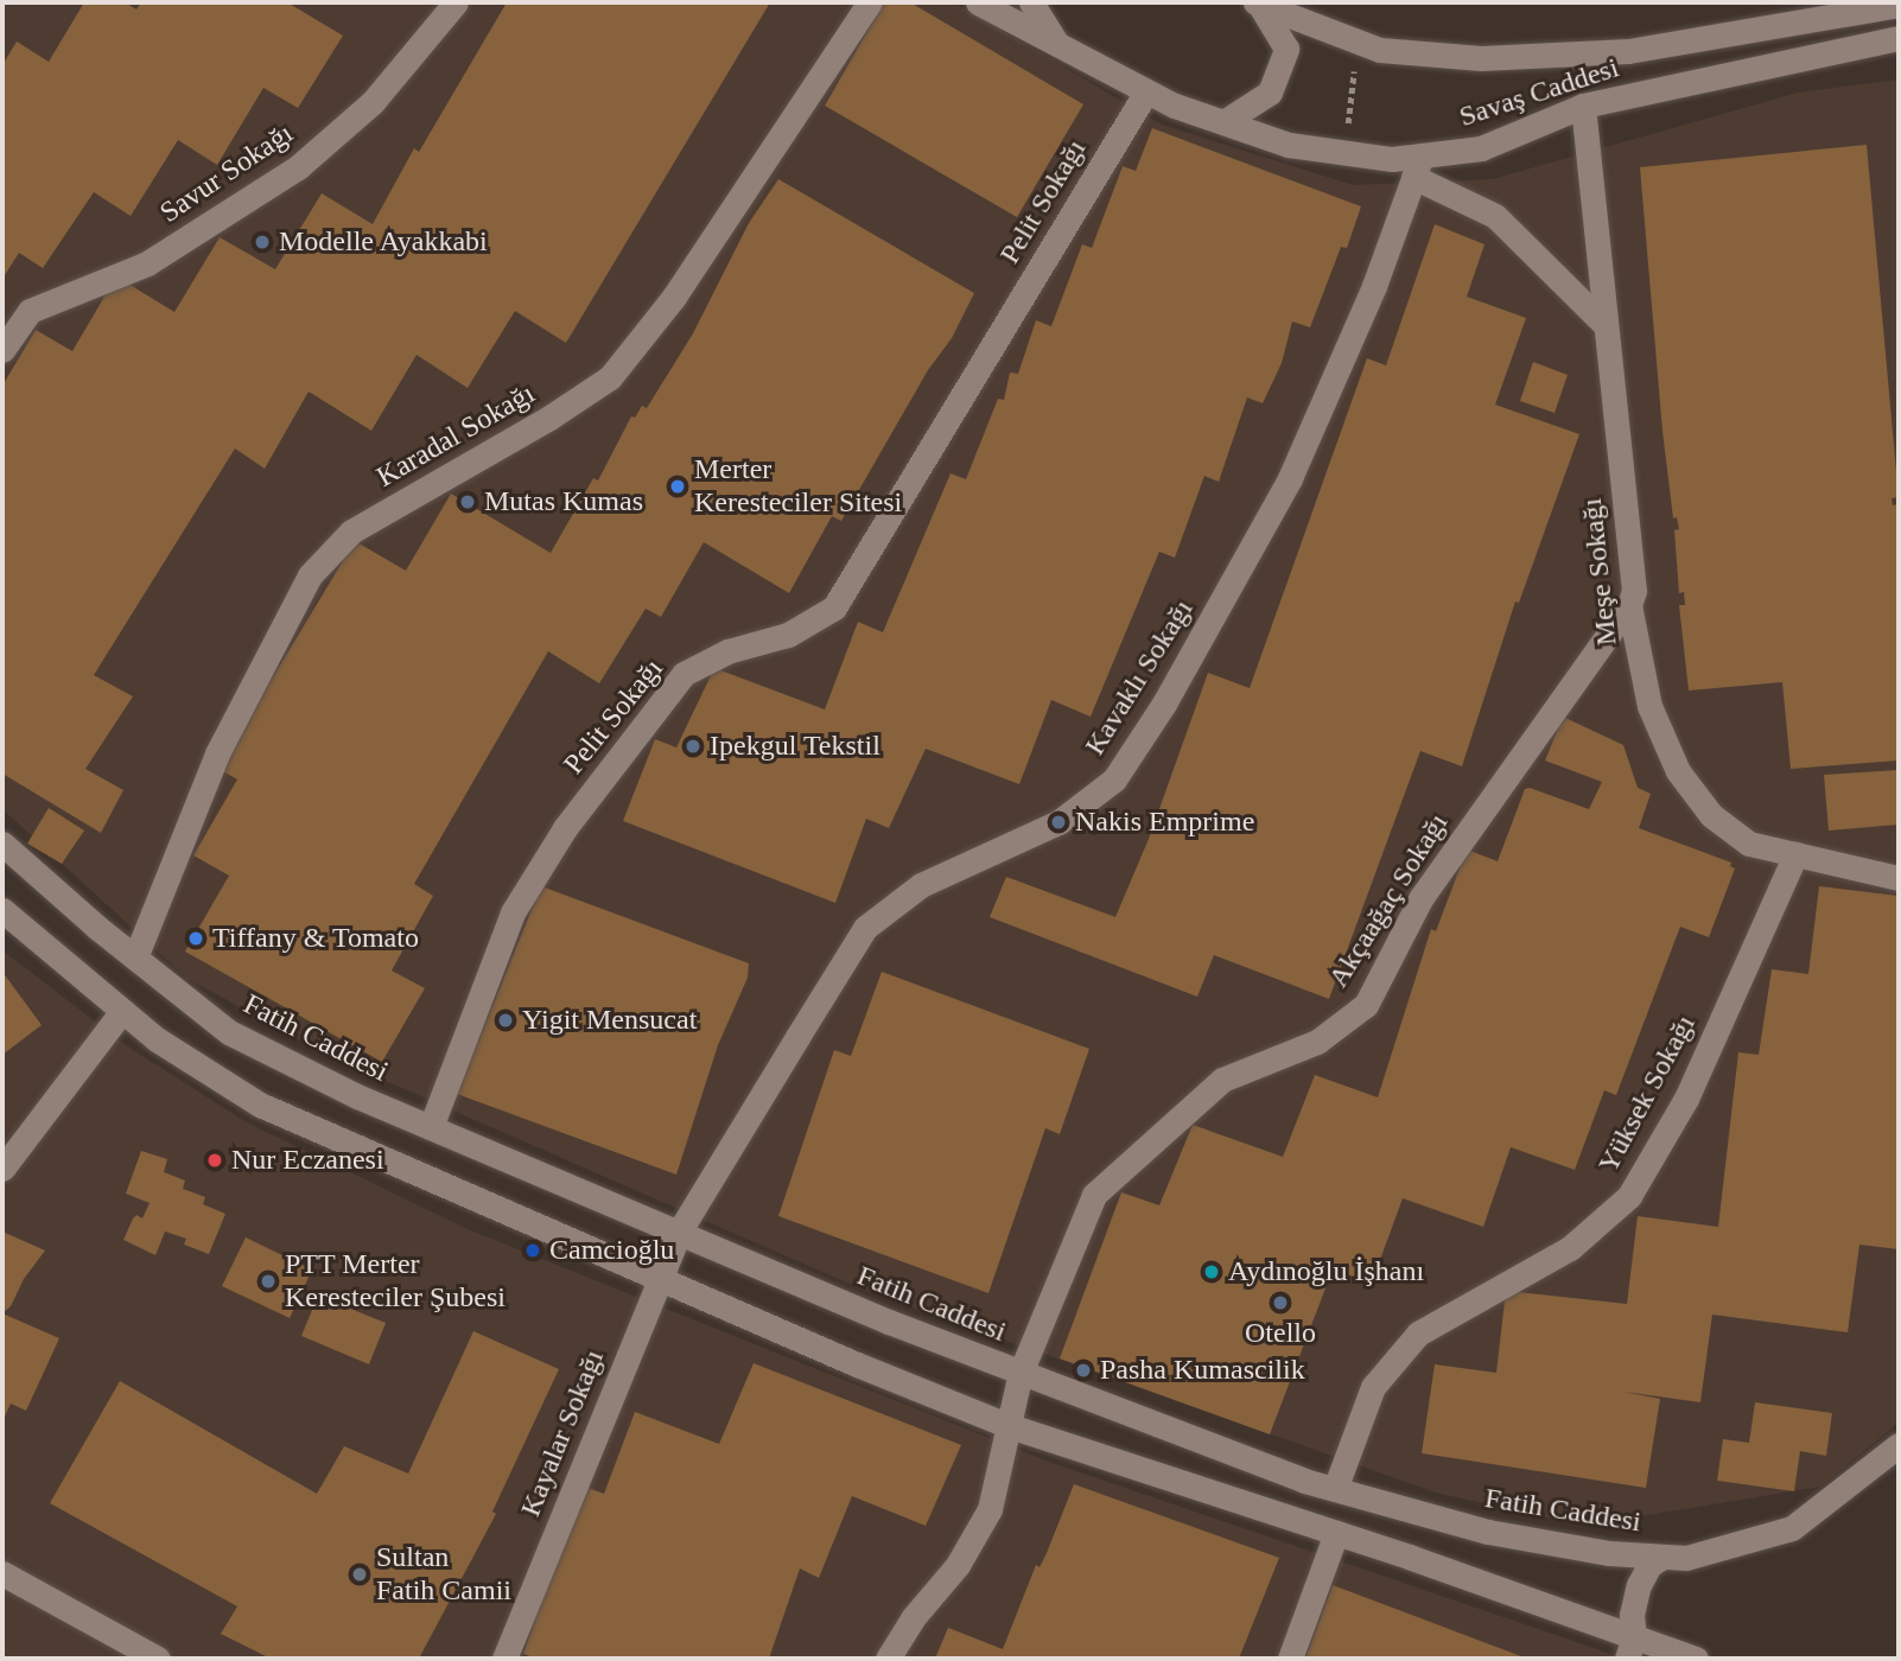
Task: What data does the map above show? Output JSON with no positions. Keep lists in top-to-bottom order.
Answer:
{
  "streets": {
    "street": [
      "Savaş Caddesi",
      "Savur Sokağı",
      "Pelit Sokağı",
      "Karadal Sokağı",
      "Meşe Sokağı",
      "Kavaklı Sokağı",
      "Akçaağaç Sokağı",
      "Fatih Caddesi",
      "Yüksek Sokağı",
      "Kayalar Sokağı"
    ]
  },
  "crossings": [
    ["Savaş Caddesi", "Pelit Sokağı"],
    ["Savaş Caddesi", "Meşe Sokağı"],
    ["Savaş Caddesi", "Kavaklı Sokağı"],
    ["Pelit Sokağı", "Fatih Caddesi"],
    ["Karadal Sokağı", "Fatih Caddesi"],
    ["Meşe Sokağı", "Akçaağaç Sokağı"],
    ["Meşe Sokağı", "Yüksek Sokağı"],
    ["Kavaklı Sokağı", "Fatih Caddesi"],
    ["Kavaklı Sokağı", "Kayalar Sokağı"],
    ["Akçaağaç Sokağı", "Fatih Caddesi"],
    ["Fatih Caddesi", "Yüksek Sokağı"]
  ],
  "places": [
    "Modelle Ayakkabi",
    "Merter Keresteciler Sitesi",
    "Mutas Kumas",
    "Ipekgul Tekstil",
    "Nakis Emprime",
    "Tiffany & Tomato",
    "Yigit Mensucat",
    "Nur Eczanesi",
    "Camcioğlu",
    "Aydınoğlu İşhanı",
    "PTT Merter Keresteciler Şubesi",
    "Otello",
    "Pasha Kumascilik",
    "Sultan Fatih Camii"
  ]
}
